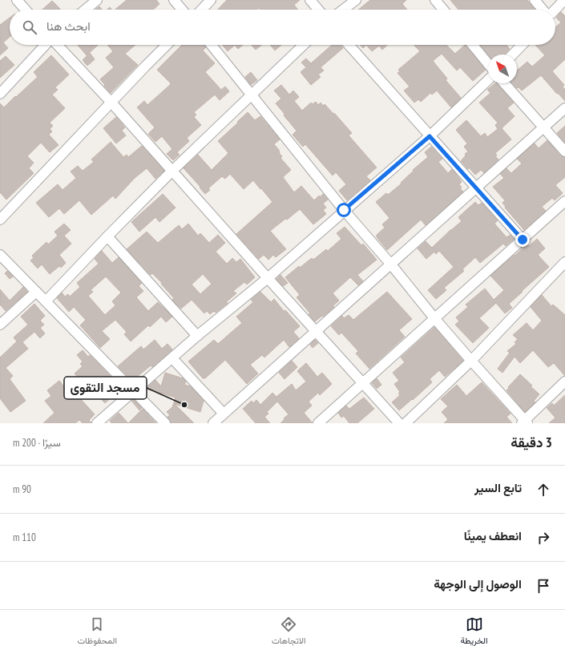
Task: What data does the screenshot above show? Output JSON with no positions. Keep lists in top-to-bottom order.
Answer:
{
  "places": ["مسجد التقوى"],
  "north": "top left",
  "page": {
    "search": "ابحث هنا",
    "heading": ["3 دقيقة", "سيرًا · 200 m"],
    "list": [
      ["تابع السير", "90 m"],
      ["انعطف يمينًا", "110 m"],
      "الوصول إلى الوجهة"
    ],
    "nav": ["الخريطة", "الاتجاهات", "المحفوظات"]
  }
}
